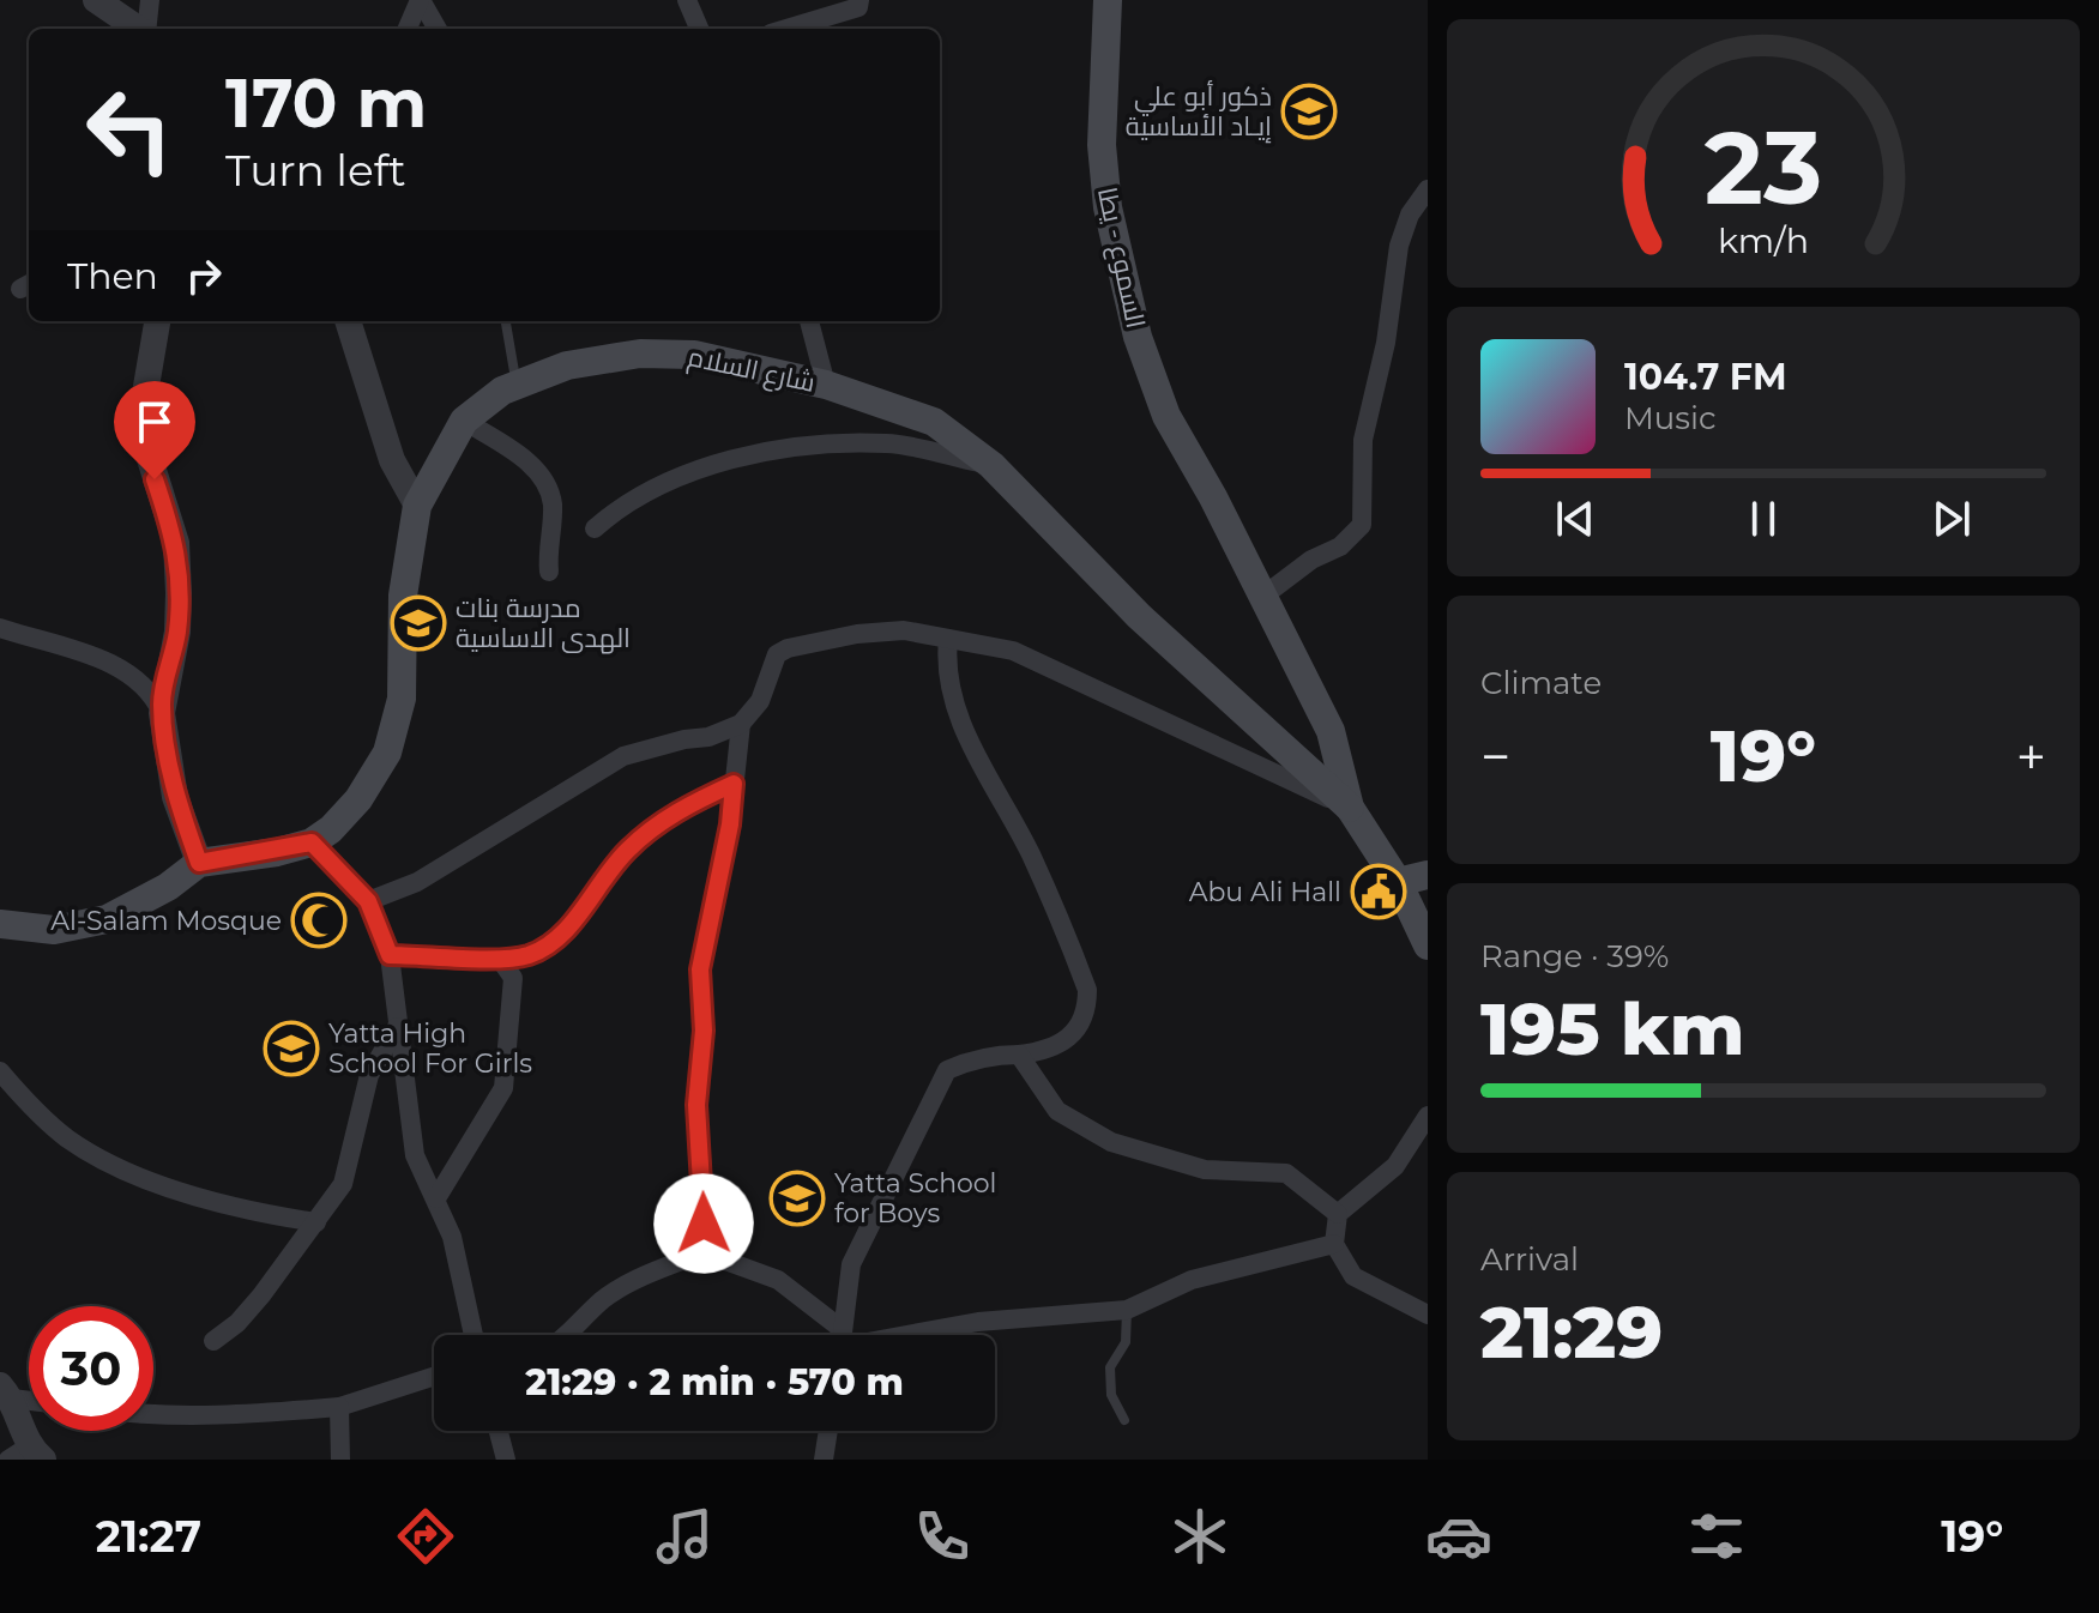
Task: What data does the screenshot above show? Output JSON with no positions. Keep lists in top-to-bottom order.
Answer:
{
  "streets": {
    "main road": ["السموع - يطا", "شارع السلام"]
  },
  "crossings": [
    ["السموع - يطا", "شارع السلام"]
  ],
  "places": {
    "school or university": [
      "ذكور أبو علي إيـاد الأساسية",
      "مدرسة بنات الهدى الاساسية",
      "Yatta High School For Girls",
      "Yatta School for Boys"
    ],
    "public building": ["Abu Ali Hall"],
    "mosque": ["Al-Salam Mosque"]
  },
  "page": {
    "turn": ["170 m", "Turn left"],
    "then": "Then",
    "song": ["104.7 FM", "Music"],
    "tile": [
      "Climate",
      ["Range · 39%", "195 km"],
      ["Arrival", "21:29"]
    ],
    "heat": ["−", "19°", "+"],
    "limit": "30",
    "trip": "21:29 · 2 min · 570 m",
    "tabs": ["21:27", "19°"],
    "gauge": ["23", "km/h"]
  }
}
